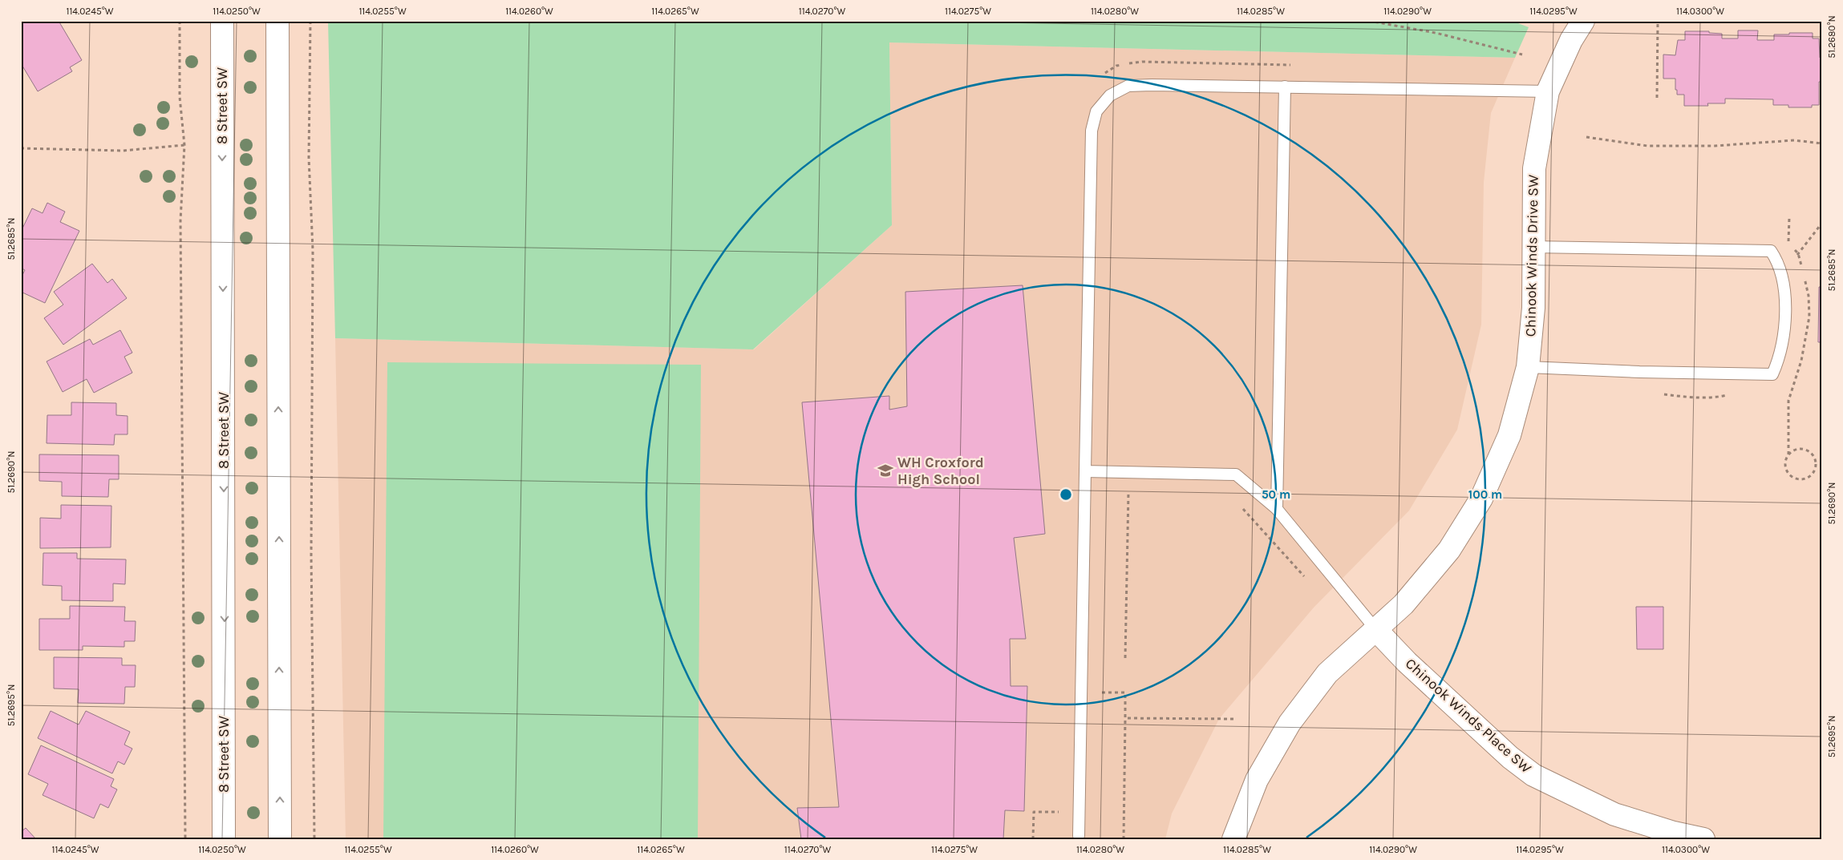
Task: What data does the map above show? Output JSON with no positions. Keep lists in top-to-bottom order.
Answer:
{
  "streets": {
    "main road": ["8 Street SW", "Chinook Winds Drive SW", "Chinook Winds Place SW"]
  },
  "crossings": [
    ["Chinook Winds Drive SW", "Chinook Winds Place SW"]
  ],
  "places": {
    "school or university": ["WH Croxford High School"]
  },
  "coordinates": [
    "114.0245°W",
    "114.0250°W",
    "114.0255°W",
    "114.0260°W",
    "114.0265°W",
    "114.0270°W",
    "114.0275°W",
    "114.0280°W",
    "114.0285°W",
    "114.0290°W",
    "114.0295°W",
    "114.0300°W",
    "51.2680°N",
    "51.2685°N",
    "51.2690°N",
    "51.2695°N"
  ],
  "rings": ["50 m", "100 m"]
}
